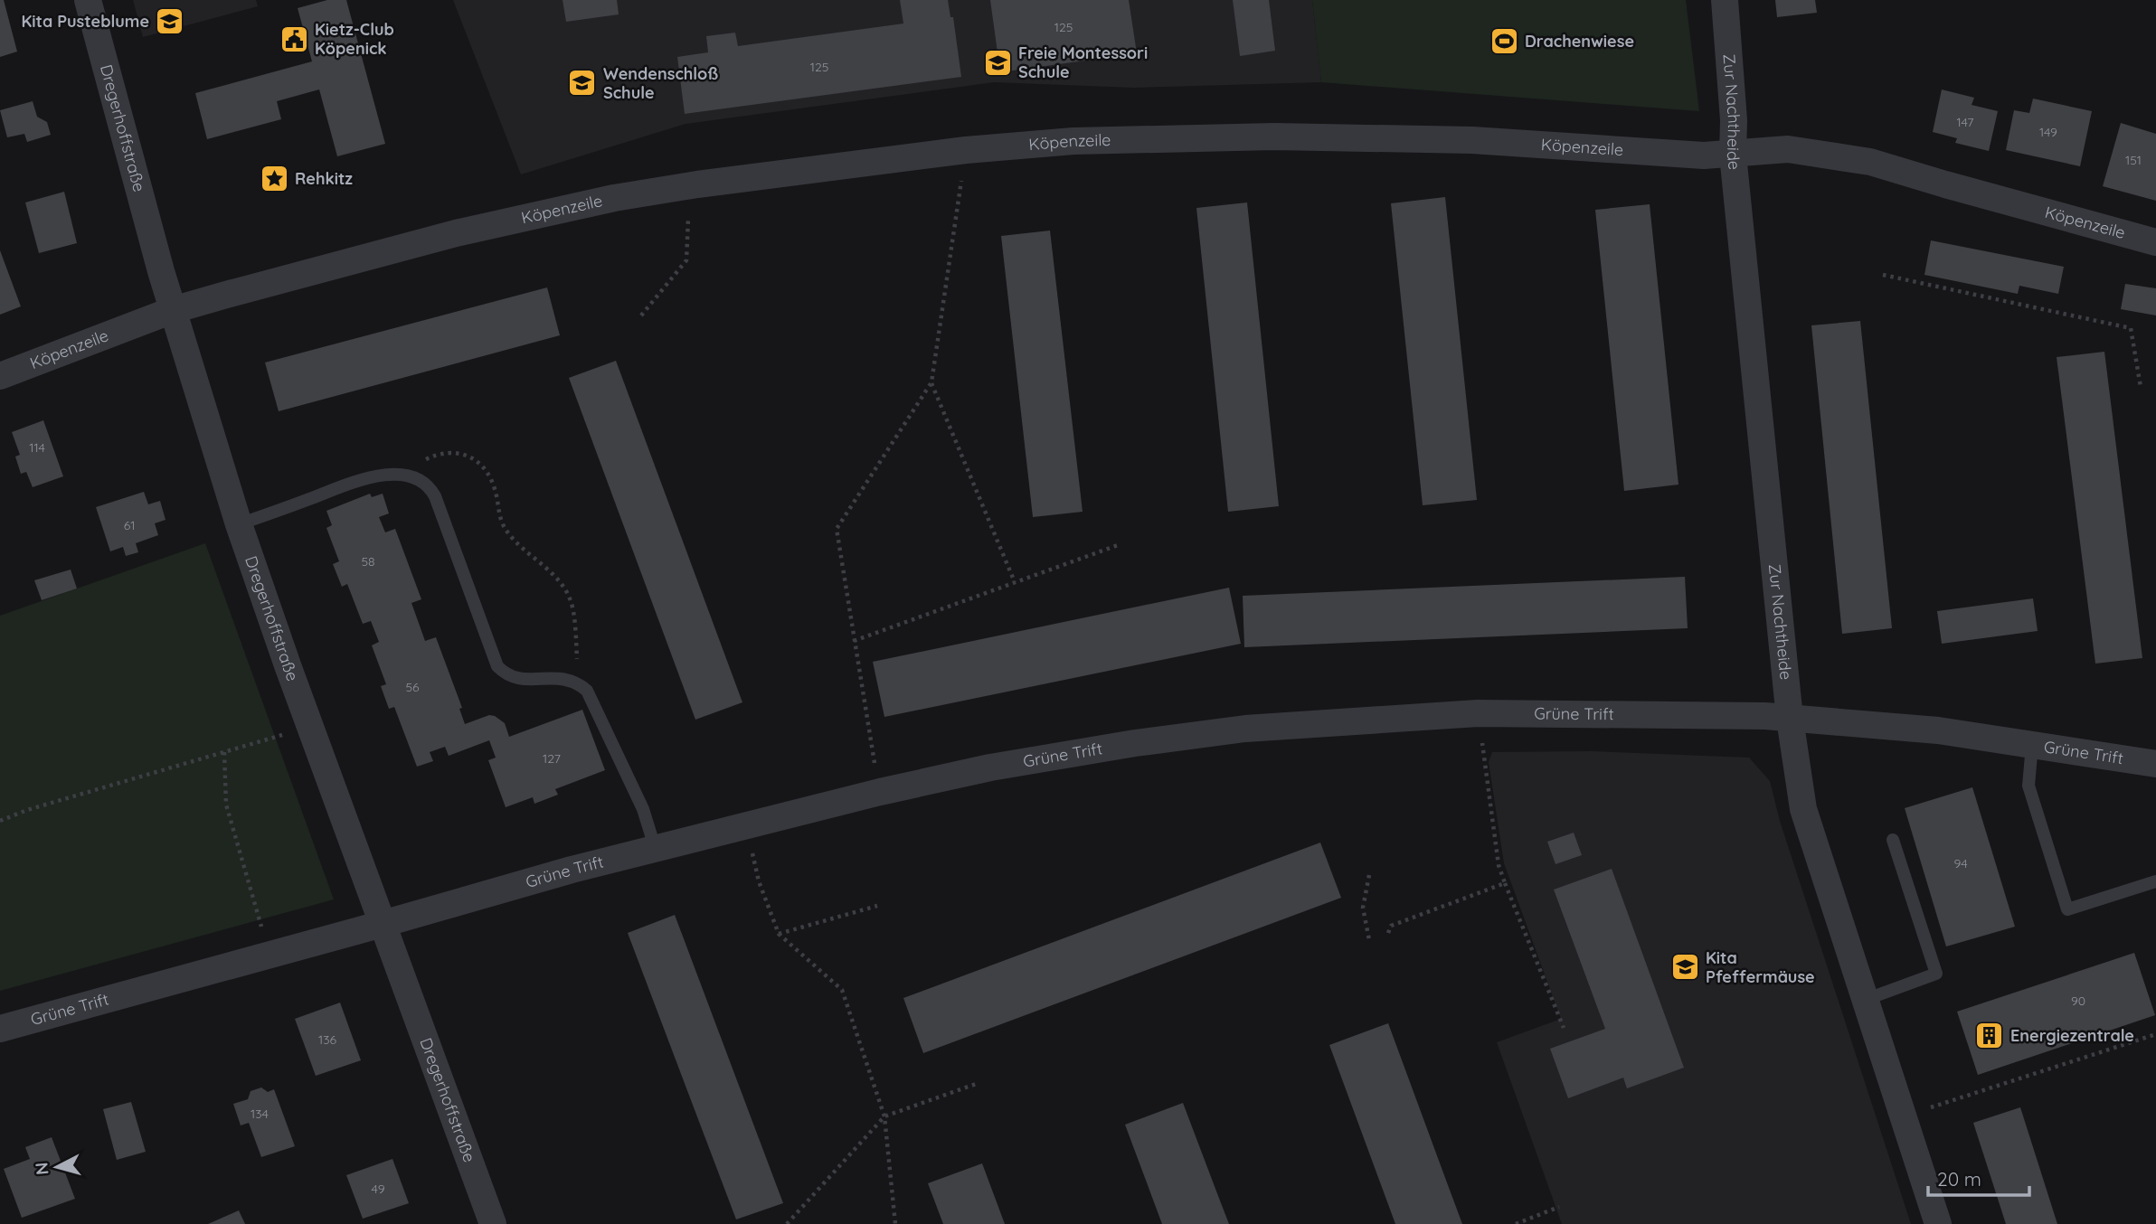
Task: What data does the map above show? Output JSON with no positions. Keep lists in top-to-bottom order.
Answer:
{
  "streets": {
    "street": [
      "Zur Nachtheide",
      "Dregerhoffstraße",
      "Köpenzeile",
      "Grüne Trift"
    ]
  },
  "crossings": [
    ["Zur Nachtheide", "Köpenzeile"],
    ["Zur Nachtheide", "Grüne Trift"],
    ["Dregerhoffstraße", "Köpenzeile"],
    ["Dregerhoffstraße", "Grüne Trift"]
  ],
  "places": {
    "school or university": [
      "Kita Pusteblume",
      "Freie Montessori Schule",
      "Wendenschloß Schule",
      "Kita Pfeffermäuse"
    ],
    "public building": ["Kietz-Club Köpenick"],
    "sports": ["Drachenwiese"],
    "place": ["Rehkitz"],
    "building": ["Energiezentrale"]
  },
  "house_numbers": [
    "125",
    "125",
    "147",
    "149",
    "151",
    "114",
    "61",
    "58",
    "56",
    "127",
    "94",
    "90",
    "136",
    "134",
    "49"
  ],
  "scale_bar": "20 m",
  "north": "left"
}
